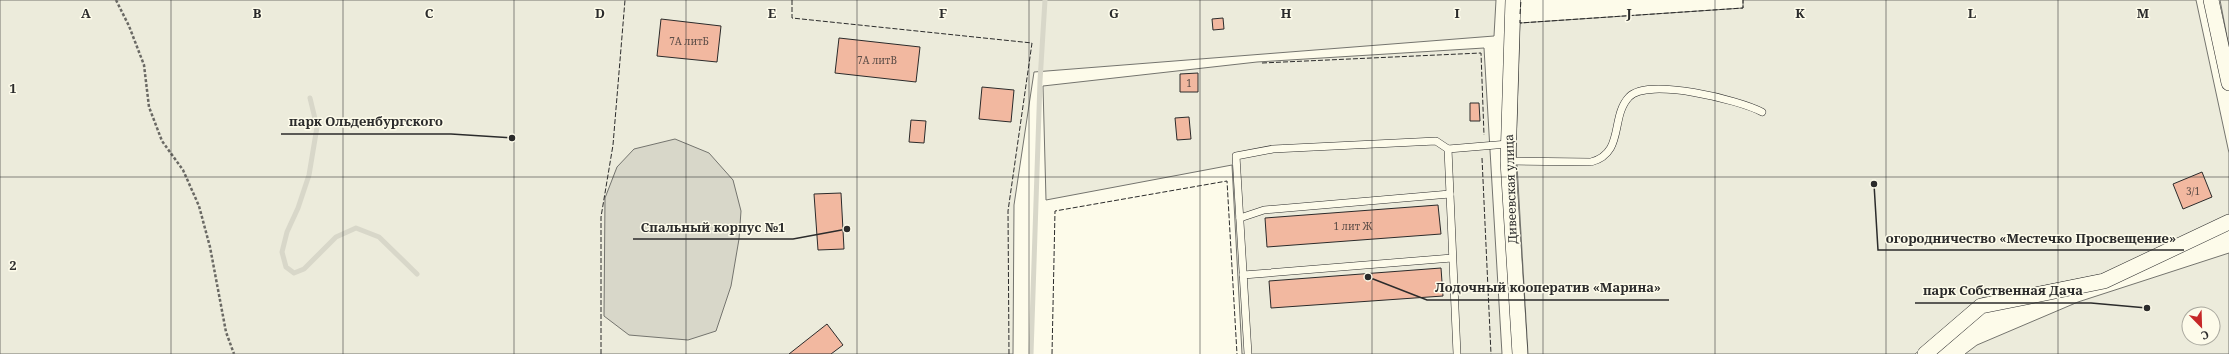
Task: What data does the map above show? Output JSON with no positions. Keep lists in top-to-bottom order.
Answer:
{
  "streets": {
    "street": ["Дивеевская улица"]
  },
  "places": [
    "парк Ольденбургского",
    "огородничество «Местечко Просвещение»",
    "Спальный корпус №1",
    "Лодочный кооператив «Марина»",
    "парк Собственная Дача"
  ],
  "house_numbers": [
    "7А литБ",
    "7А литВ",
    "1",
    "3/1",
    "1 лит Ж"
  ],
  "north": "bottom right",
  "grid": {
    "columns": [
      "A",
      "B",
      "C",
      "D",
      "E",
      "F",
      "G",
      "H",
      "I",
      "J",
      "K",
      "L",
      "M"
    ],
    "rows": ["1", "2"]
  }
}
